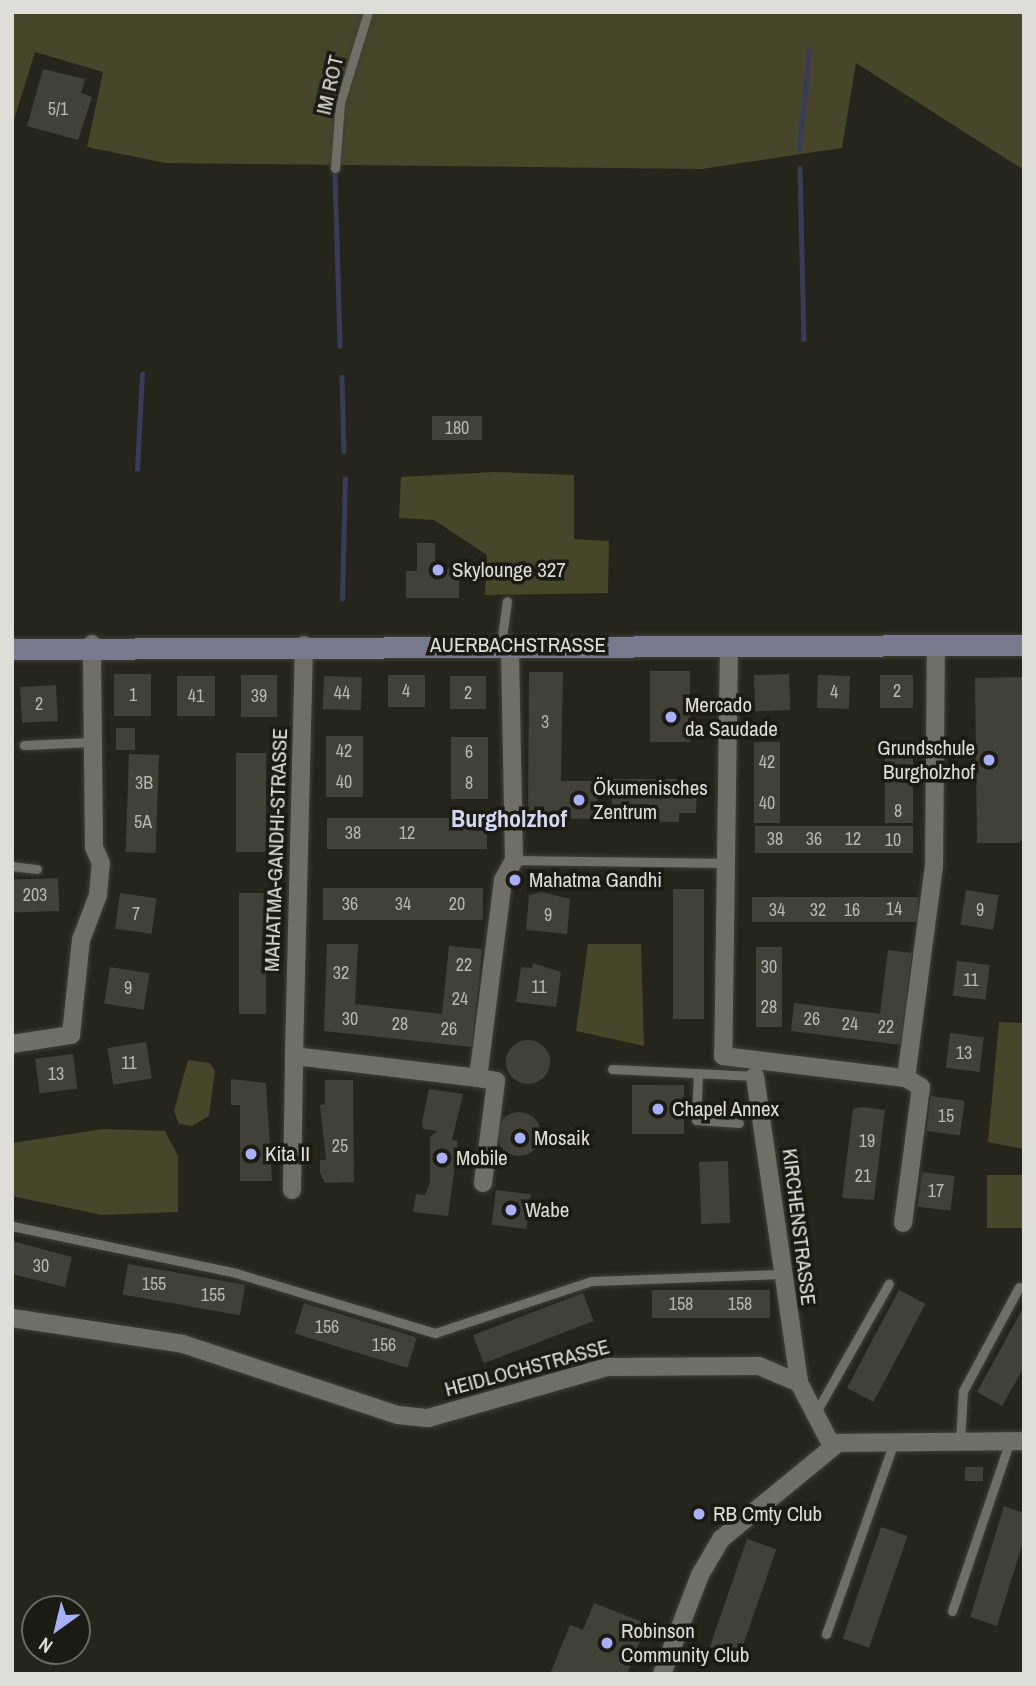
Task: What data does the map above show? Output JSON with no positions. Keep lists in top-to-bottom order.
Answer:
{
  "streets": {
    "main road": ["AUERBACHSTRASSE"],
    "street": ["MAHATMA-GANDHI-STRASSE", "KIRCHENSTRASSE", "HEIDLOCHSTRASSE"],
    "lane": ["IM ROT"]
  },
  "crossings": [
    ["AUERBACHSTRASSE", "MAHATMA-GANDHI-STRASSE"],
    ["KIRCHENSTRASSE", "HEIDLOCHSTRASSE"]
  ],
  "districts": ["Burgholzhof"],
  "places": [
    "Skylounge 327",
    "Mercado da Saudade",
    "Grundschule Burgholzhof",
    "Ökumenisches Zentrum",
    "Mahatma Gandhi",
    "Chapel Annex",
    "Mosaik",
    "Kita II",
    "Mobile",
    "Wabe",
    "RB Cmty Club",
    "Robinson Community Club"
  ],
  "house_numbers": [
    "5/1",
    "180",
    "4",
    "2",
    "4",
    "44",
    "2",
    "1",
    "41",
    "39",
    "2",
    "3",
    "42",
    "6",
    "42",
    "40",
    "3B",
    "8",
    "40",
    "8",
    "5A",
    "38",
    "12",
    "38",
    "36",
    "12",
    "10",
    "203",
    "36",
    "34",
    "20",
    "14",
    "34",
    "32",
    "16",
    "9",
    "7",
    "9",
    "22",
    "30",
    "32",
    "11",
    "11",
    "9",
    "24",
    "28",
    "30",
    "26",
    "28",
    "24",
    "22",
    "26",
    "13",
    "11",
    "13",
    "15",
    "19",
    "25",
    "21",
    "17",
    "30",
    "155",
    "155",
    "158",
    "158",
    "156",
    "156"
  ],
  "north": "bottom left"
}
